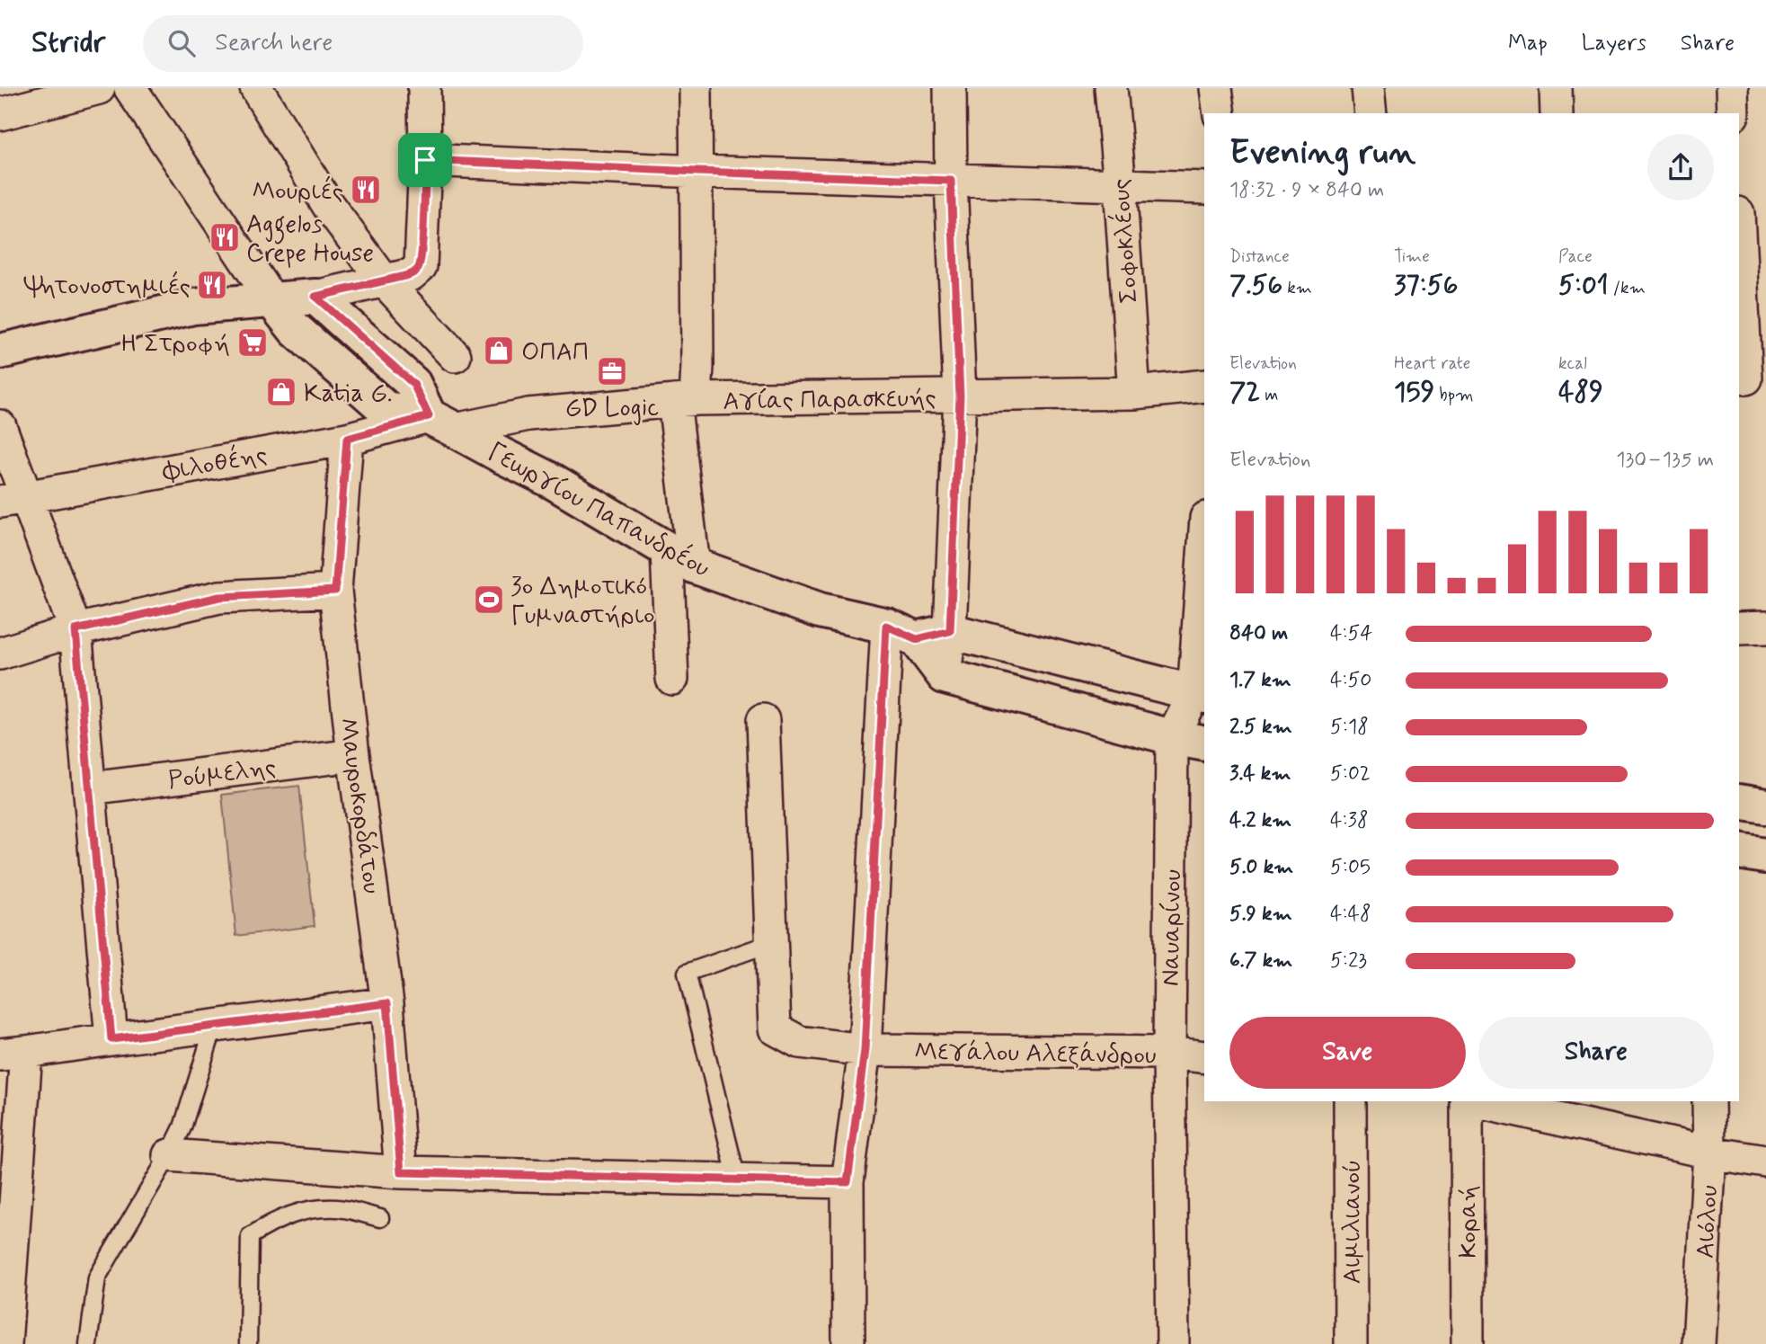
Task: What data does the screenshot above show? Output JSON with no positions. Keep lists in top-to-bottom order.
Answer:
{
  "streets": {
    "street": [
      "Σοφοκλέους",
      "Αγίας Παρασκευής",
      "Φιλοθέης",
      "Γεωργίου Παπανδρέου",
      "Ρούμελης",
      "Μαυροκορδάτου",
      "Ναυαρίνου",
      "Μεγάλου Αλεξάνδρου",
      "Αιμιλιανού",
      "Κοραή",
      "Αιόλου"
    ]
  },
  "crossings": [
    ["Σοφοκλέους", "Αγίας Παρασκευής"],
    ["Αγίας Παρασκευής", "Φιλοθέης"],
    ["Αγίας Παρασκευής", "Γεωργίου Παπανδρέου"],
    ["Φιλοθέης", "Γεωργίου Παπανδρέου"],
    ["Φιλοθέης", "Μαυροκορδάτου"],
    ["Γεωργίου Παπανδρέου", "Ναυαρίνου"],
    ["Ρούμελης", "Μαυροκορδάτου"],
    ["Ναυαρίνου", "Μεγάλου Αλεξάνδρου"]
  ],
  "places": {
    "restaurant": ["Μουριές", "Aggelos Crepe House", "Ψητονοστημιές"],
    "supermarket": ["Η Στροφή"],
    "shop": ["ΟΠΑΠ", "Katia G."],
    "office": ["GD Logic"],
    "sports": ["3ο Δημοτικό Γυμναστήριο"]
  },
  "page": {
    "header": "Stridr",
    "search": "Search here",
    "nav": ["Map", "Layers", "Share"],
    "heading": ["Evening run", "18:32 · 9 × 840 m"],
    "stats": [
      ["Distance", "7.56 km"],
      ["Time", "37:56"],
      ["Pace", "5:01 /km"],
      ["Elevation", "72 m"],
      ["Heart rate", "159 bpm"],
      ["kcal", "489"]
    ],
    "chart": ["Elevation", "130–135 m"],
    "list": [
      {
        "name": "840 m",
        "note": "4:54"
      },
      {
        "name": "1.7 km",
        "note": "4:50"
      },
      {
        "name": "2.5 km",
        "note": "5:18"
      },
      {
        "name": "3.4 km",
        "note": "5:02"
      },
      {
        "name": "4.2 km",
        "note": "4:38"
      },
      {
        "name": "5.0 km",
        "note": "5:05"
      },
      {
        "name": "5.9 km",
        "note": "4:48"
      },
      {
        "name": "6.7 km",
        "note": "5:23"
      }
    ],
    "buttons": ["Save", "Share"]
  }
}
